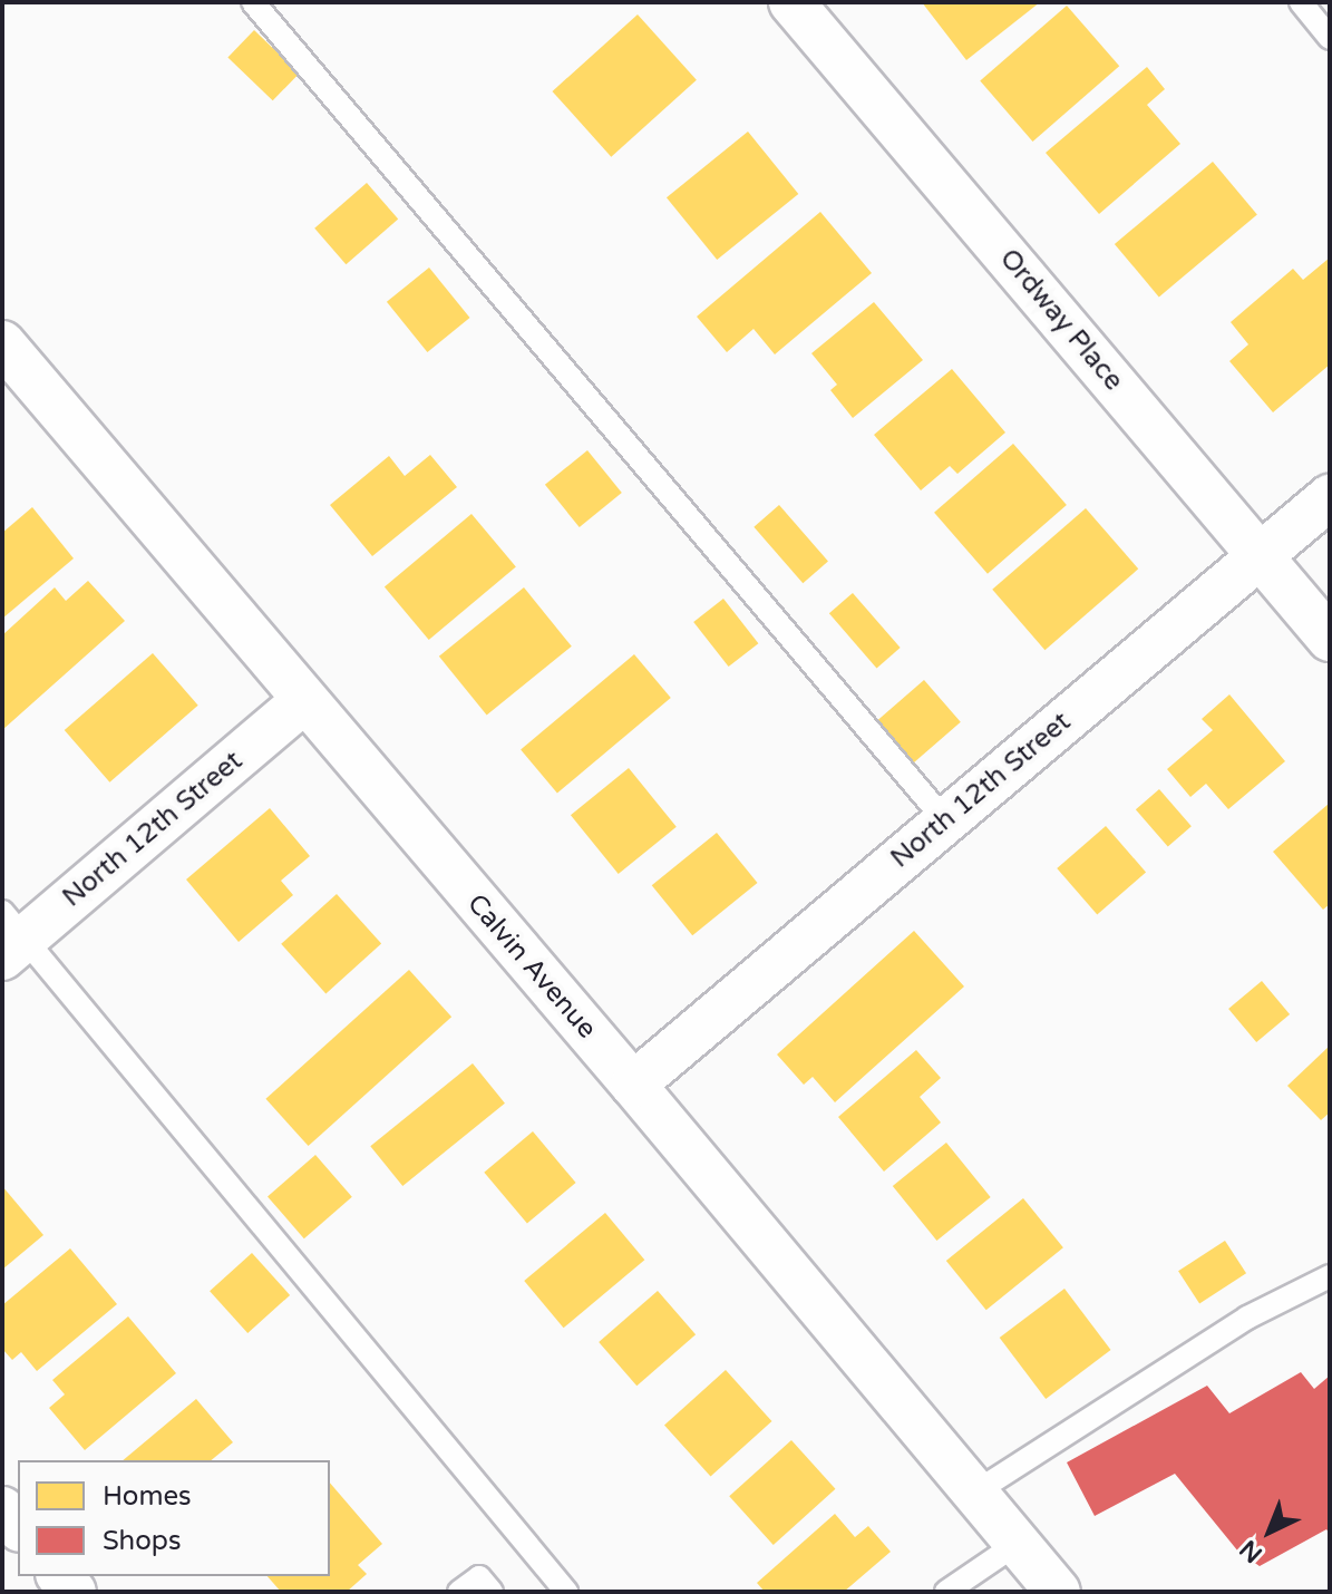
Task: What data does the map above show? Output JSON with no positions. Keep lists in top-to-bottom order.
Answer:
{
  "streets": {
    "street": ["Ordway Place", "North 12th Street", "Calvin Avenue"]
  },
  "crossings": [
    ["Ordway Place", "North 12th Street"],
    ["North 12th Street", "Calvin Avenue"]
  ],
  "legend": ["Homes", "Shops"],
  "north": "bottom left"
}
